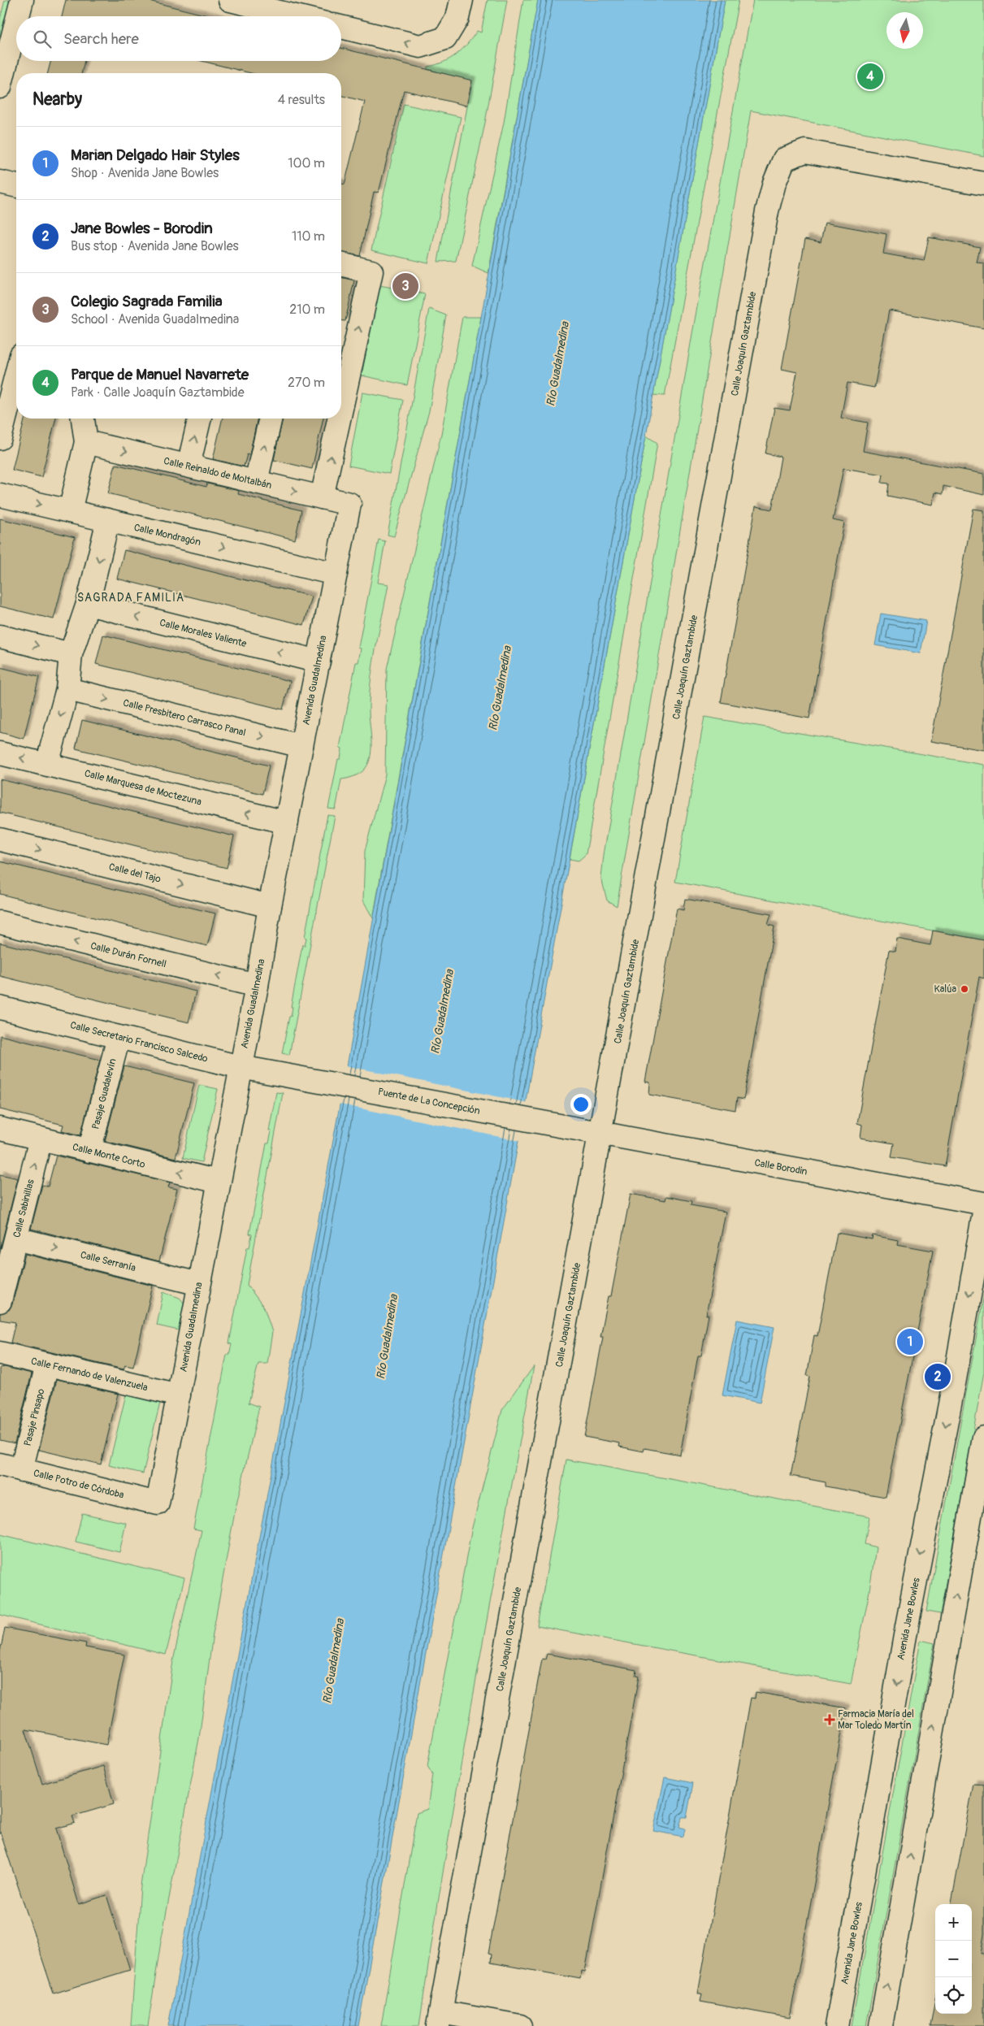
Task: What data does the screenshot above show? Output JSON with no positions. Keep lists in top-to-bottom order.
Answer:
{
  "streets": {
    "street": [
      "Calle Joaquín Gaztambide",
      "Calle Reinaldo de Moltalbán",
      "Calle Mondragón",
      "Calle Morales Valiente",
      "Avenida Guadalmedina",
      "Calle Presbitero Carrasco Panal",
      "Calle Marquesa de Moctezuna",
      "Calle del Tajo",
      "Calle Durán Fornell",
      "Calle Secretario Francisco Salcedo",
      "Pasaje Guadalevín",
      "Puente de La Concepción",
      "Calle Monte Corto",
      "Calle Borodin",
      "Calle Sabinillas",
      "Calle Serranía",
      "Calle Fernando de Valenzuela",
      "Pasaje Pinsapo",
      "Calle Potro de Córdoba",
      "Avenida Jane Bowles"
    ]
  },
  "crossings": [
    ["Calle Joaquín Gaztambide", "Calle Borodin"],
    ["Calle Reinaldo de Moltalbán", "Avenida Guadalmedina"],
    ["Calle Mondragón", "Avenida Guadalmedina"],
    ["Calle Morales Valiente", "Avenida Guadalmedina"],
    ["Avenida Guadalmedina", "Calle Presbitero Carrasco Panal"],
    ["Avenida Guadalmedina", "Calle Marquesa de Moctezuna"],
    ["Avenida Guadalmedina", "Calle del Tajo"],
    ["Avenida Guadalmedina", "Calle Durán Fornell"],
    ["Avenida Guadalmedina", "Calle Secretario Francisco Salcedo"],
    ["Avenida Guadalmedina", "Calle Monte Corto"],
    ["Avenida Guadalmedina", "Calle Serranía"],
    ["Avenida Guadalmedina", "Calle Fernando de Valenzuela"],
    ["Avenida Guadalmedina", "Calle Potro de Córdoba"],
    ["Calle Secretario Francisco Salcedo", "Pasaje Guadalevín"],
    ["Calle Secretario Francisco Salcedo", "Puente de La Concepción"],
    ["Pasaje Guadalevín", "Calle Monte Corto"],
    ["Puente de La Concepción", "Calle Borodin"],
    ["Calle Monte Corto", "Calle Sabinillas"],
    ["Calle Sabinillas", "Calle Serranía"],
    ["Calle Fernando de Valenzuela", "Pasaje Pinsapo"],
    ["Pasaje Pinsapo", "Calle Potro de Córdoba"]
  ],
  "one_way": [
    "Calle Reinaldo de Moltalbán",
    "Calle Mondragón",
    "Calle Morales Valiente",
    "Calle Presbitero Carrasco Panal",
    "Calle Marquesa de Moctezuna",
    "Calle del Tajo",
    "Calle Durán Fornell",
    "Calle Monte Corto",
    "Calle Sabinillas",
    "Calle Serranía"
  ],
  "districts": ["SAGRADA FAMILIA"],
  "water": ["Río Guadalmedina"],
  "places": {
    "other": ["Kalúa"],
    "health": ["Farmacia María del Mar Toledo Martín"]
  },
  "north": "bottom",
  "page": {
    "search": "Search here",
    "pins": [
      "4",
      "3",
      "1",
      "2"
    ],
    "heading": ["Nearby", "4 results"],
    "list": [
      {
        "mark": "1",
        "name": "Marian Delgado Hair Styles",
        "note": "Shop · Avenida Jane Bowles",
        "value": "100 m"
      },
      {
        "mark": "2",
        "name": "Jane Bowles - Borodin",
        "note": "Bus stop · Avenida Jane Bowles",
        "value": "110 m"
      },
      {
        "mark": "3",
        "name": "Colegio Sagrada Familia",
        "note": "School · Avenida Guadalmedina",
        "value": "210 m"
      },
      {
        "mark": "4",
        "name": "Parque de Manuel Navarrete",
        "note": "Park · Calle Joaquín Gaztambide",
        "value": "270 m"
      }
    ],
    "map_buttons": ["+", "−"]
  }
}
